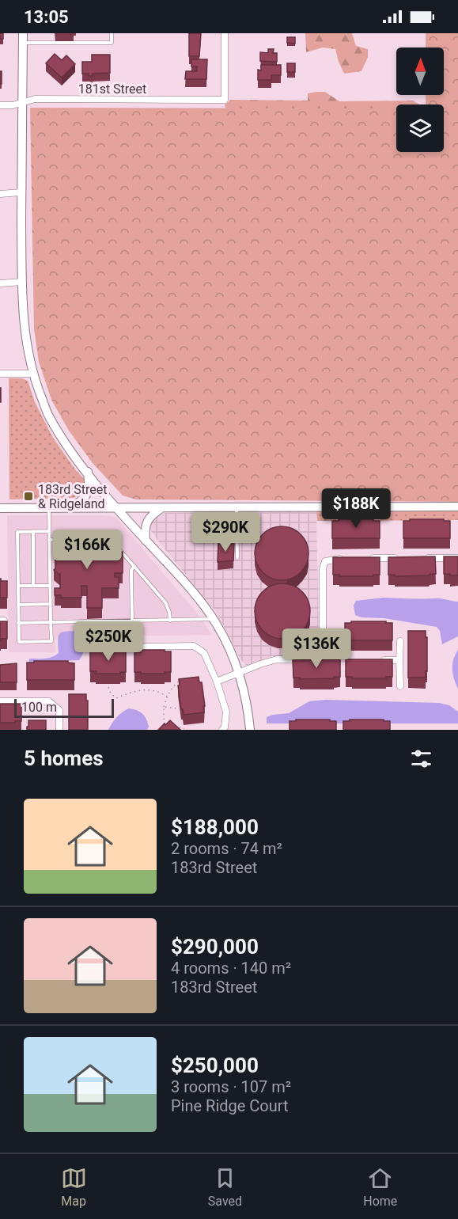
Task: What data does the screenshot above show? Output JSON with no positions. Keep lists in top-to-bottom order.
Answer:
{
  "streets": {
    "street": ["181st Street"]
  },
  "places": {
    "transit": ["183rd Street & Ridgeland"]
  },
  "scale_bar": "100 m",
  "north": "top",
  "page": {
    "status": "13:05",
    "price": [
      "$188K",
      "$290K",
      "$166K",
      "$250K",
      "$136K"
    ],
    "scale": "100 m",
    "heading": "5 homes",
    "list": [
      {
        "name": "$188,000",
        "note": "2 rooms · 74 m² · 183rd Street"
      },
      {
        "name": "$290,000",
        "note": "4 rooms · 140 m² · 183rd Street"
      },
      {
        "name": "$250,000",
        "note": "3 rooms · 107 m² · Pine Ridge Court"
      }
    ],
    "tabs": ["Map", "Saved", "Home"]
  }
}
